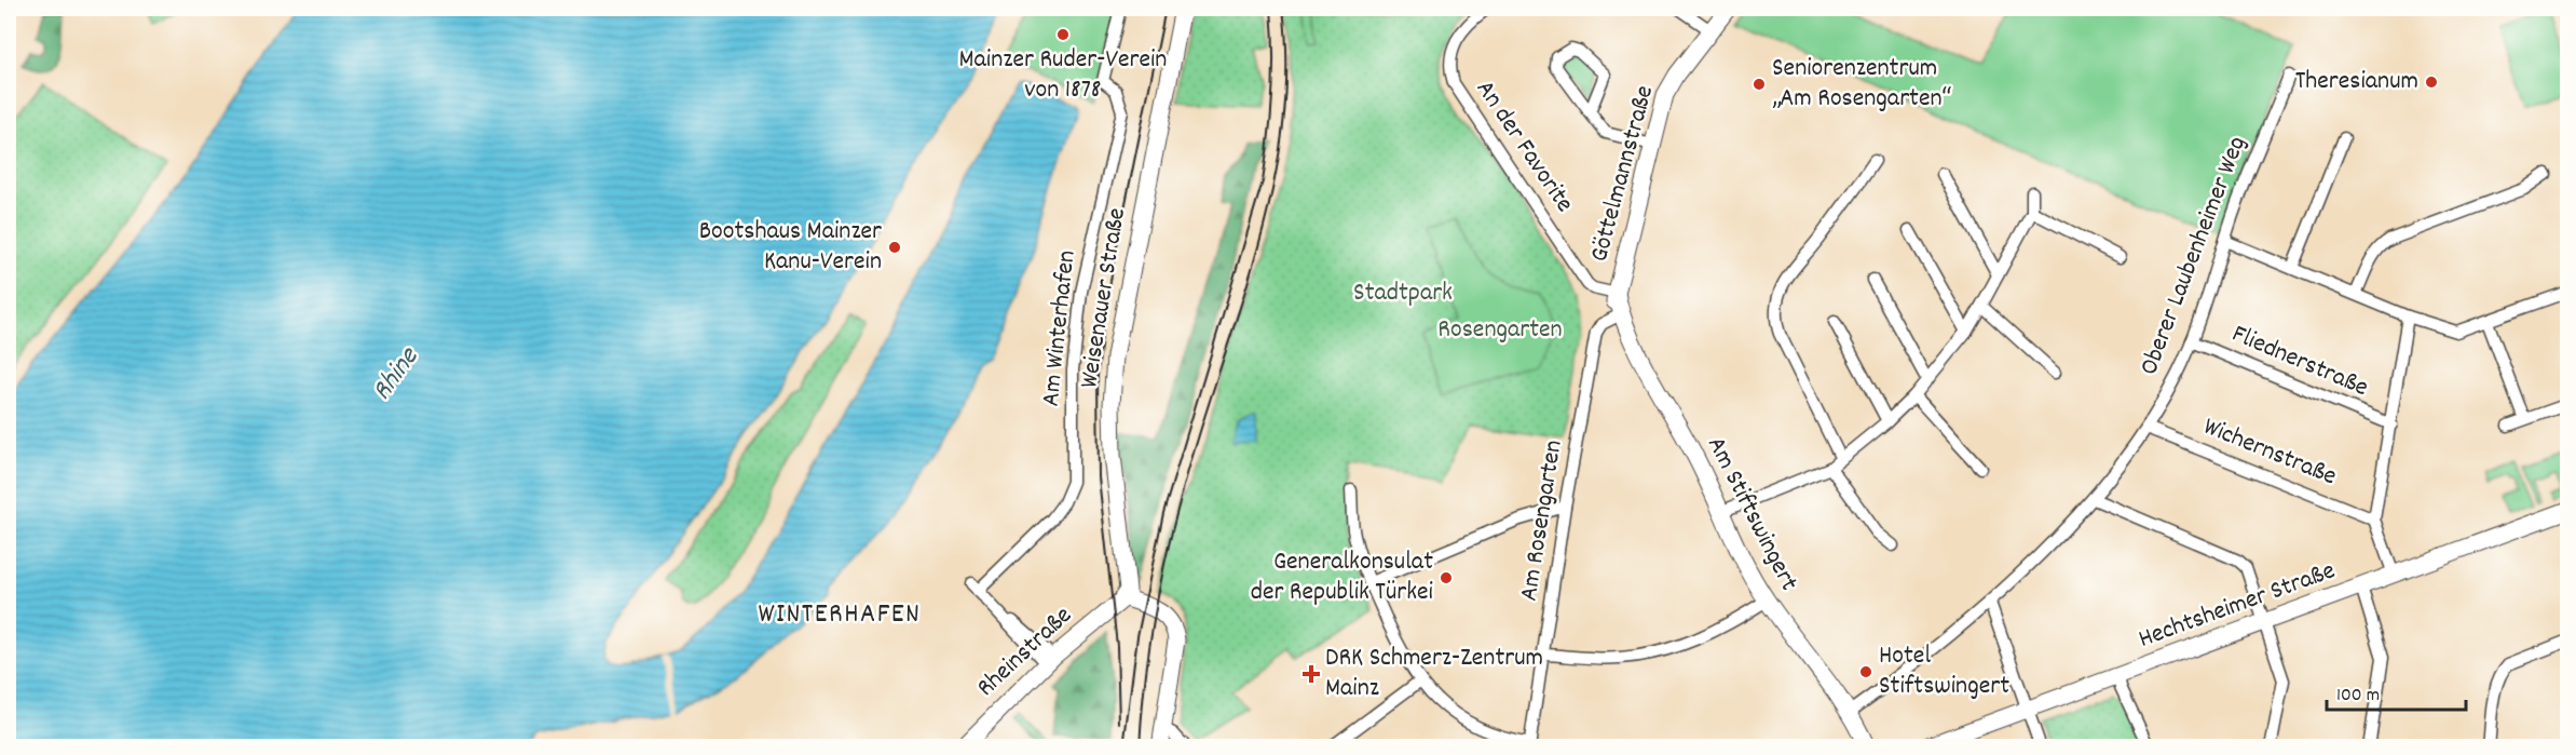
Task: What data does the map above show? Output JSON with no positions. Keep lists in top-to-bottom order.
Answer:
{
  "streets": {
    "street": [
      "An der Favorite",
      "Göttelmannstraße",
      "Oberer Laubenheimer Weg",
      "Weisenauer Straße",
      "Am Winterhafen",
      "Fliednerstraße",
      "Wichernstraße",
      "Am Stiftswingert",
      "Am Rosengarten",
      "Hechtsheimer Straße",
      "Rheinstraße"
    ]
  },
  "crossings": [
    ["An der Favorite", "Göttelmannstraße"],
    ["Göttelmannstraße", "Am Stiftswingert"],
    ["Göttelmannstraße", "Am Rosengarten"],
    ["Oberer Laubenheimer Weg", "Fliednerstraße"],
    ["Oberer Laubenheimer Weg", "Wichernstraße"],
    ["Oberer Laubenheimer Weg", "Am Stiftswingert"],
    ["Weisenauer Straße", "Rheinstraße"],
    ["Am Winterhafen", "Rheinstraße"],
    ["Am Stiftswingert", "Am Rosengarten"]
  ],
  "districts": ["WINTERHAFEN"],
  "water": ["Rhine"],
  "parks": ["Stadtpark", "Rosengarten"],
  "places": {
    "other": [
      "Mainzer Ruder-Verein von 1878",
      "Theresianum",
      "Seniorenzentrum „Am Rosengarten“",
      "Bootshaus Mainzer Kanu-Verein",
      "Generalkonsulat der Republik Türkei",
      "Hotel Stiftswingert"
    ],
    "health": ["DRK Schmerz-Zentrum Mainz"]
  },
  "scale_bar": "100 m"
}
